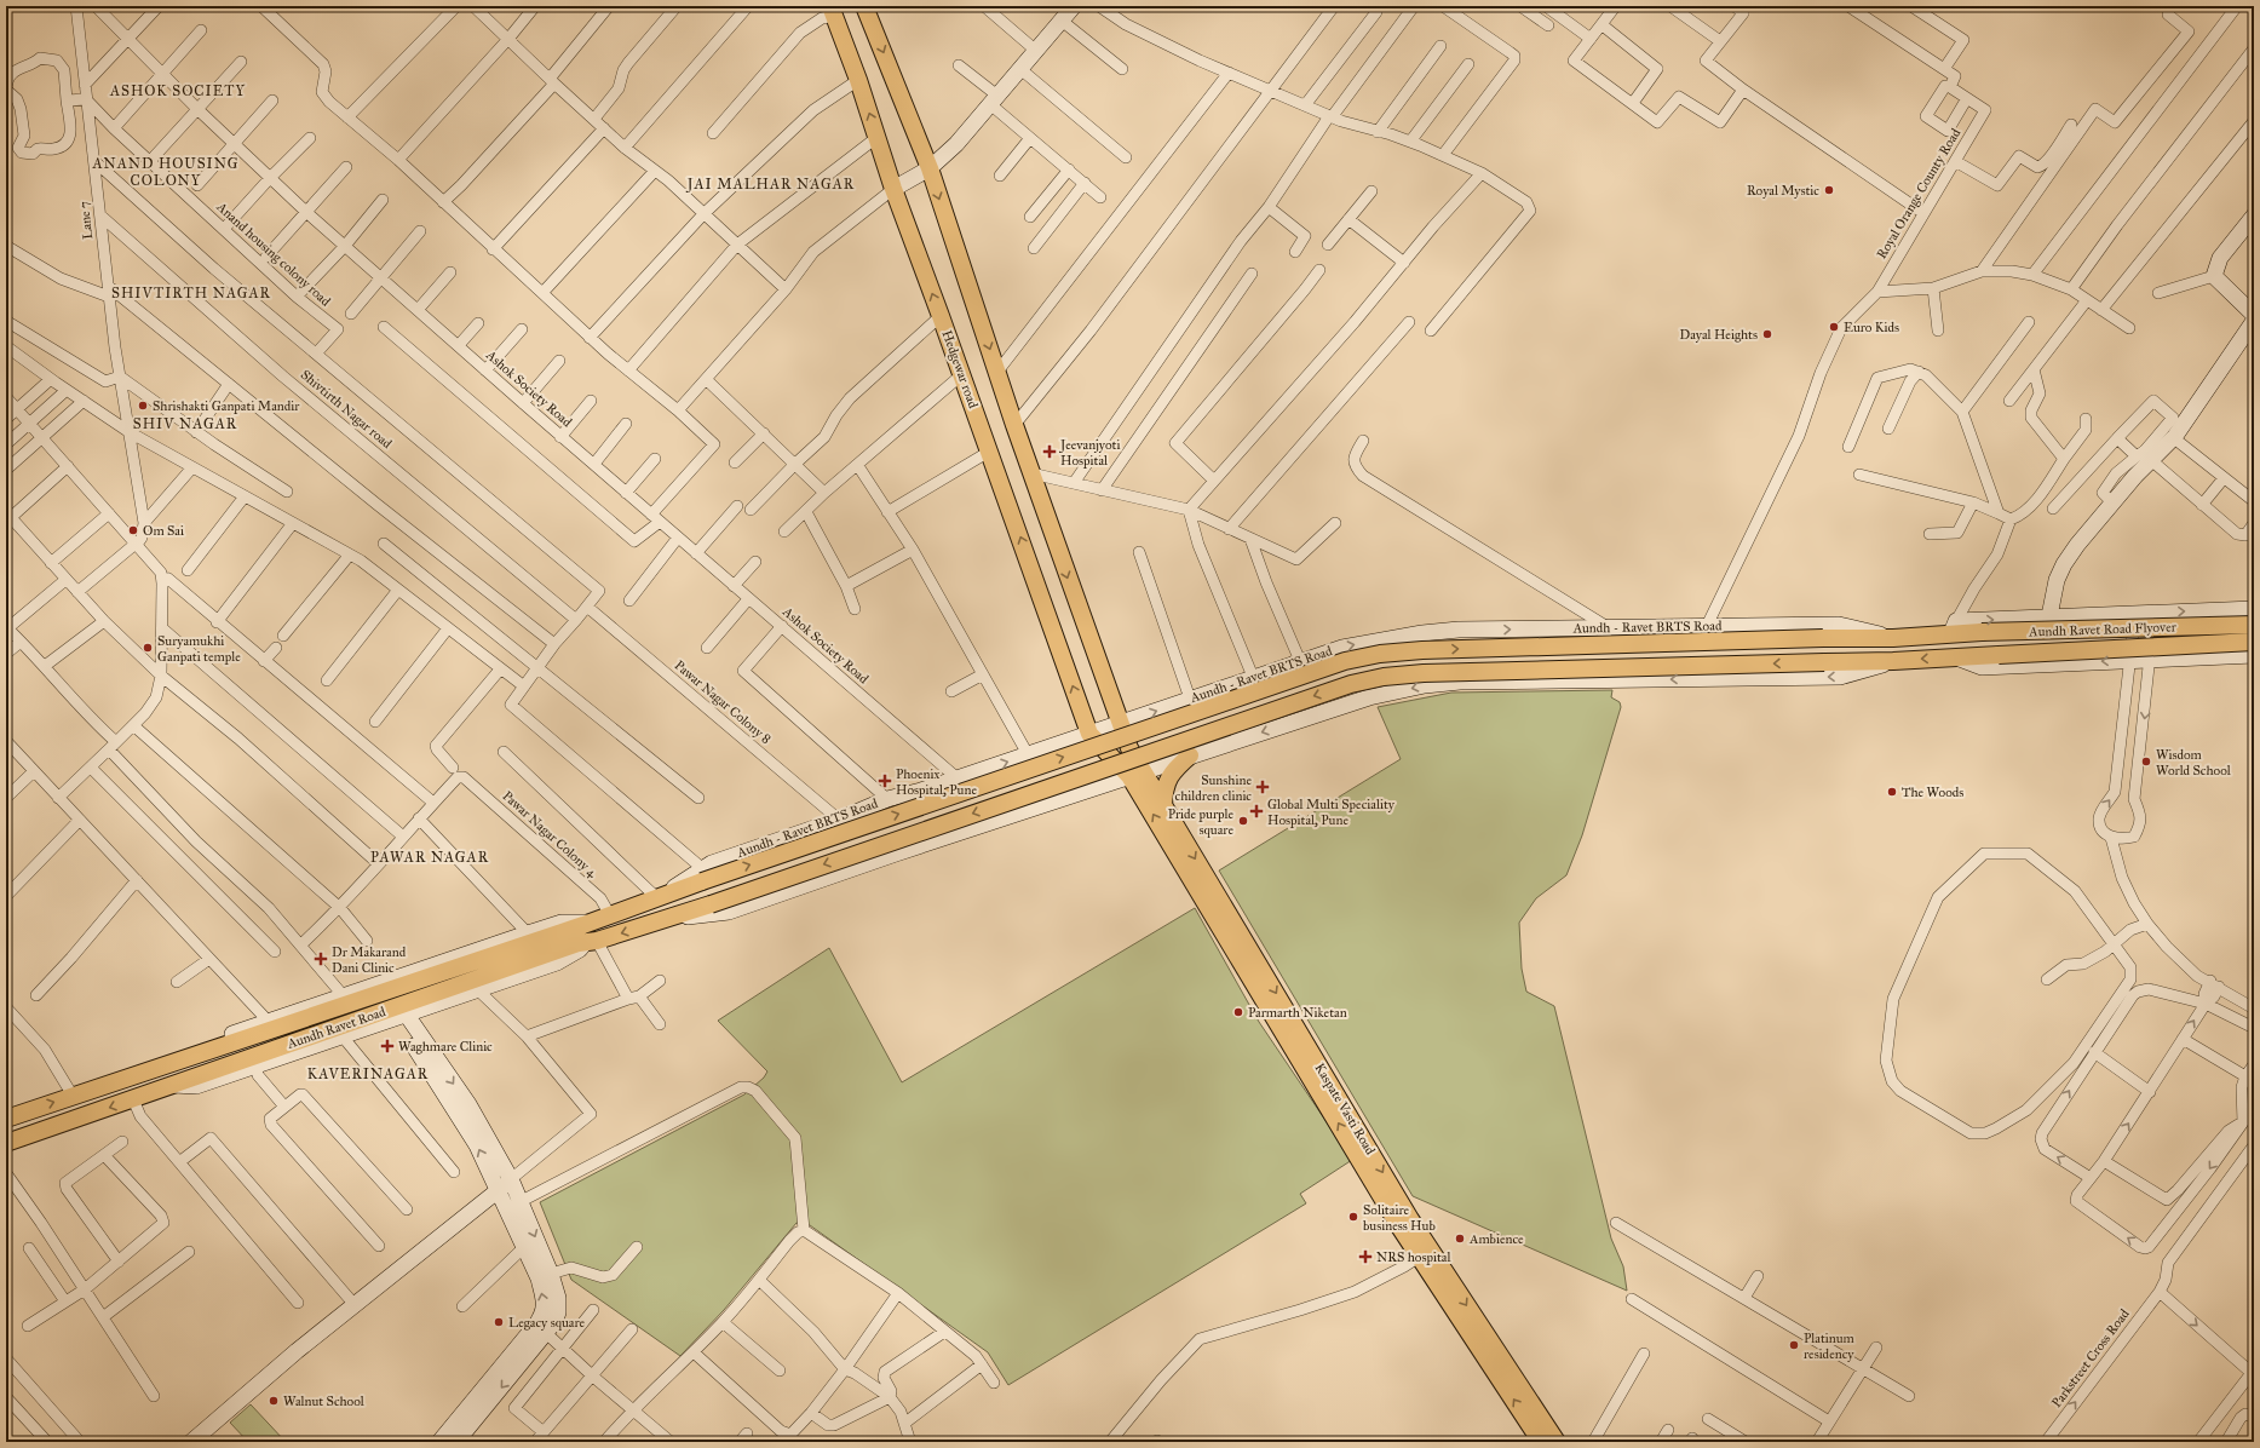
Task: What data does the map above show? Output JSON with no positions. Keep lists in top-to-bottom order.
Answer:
{
  "streets": {
    "main road": [
      "Hedgewar road",
      "Aundh Ravet Road Flyover",
      "Aundh Ravet Road",
      "Kaspate Vasti Road"
    ],
    "street": [
      "Royal Orange County Road",
      "Lane 7",
      "Anand housing colony road",
      "Ashok Society Road",
      "Shivtirth Nagar road",
      "Aundh - Ravet BRTS Road",
      "Pawar Nagar Colony 8",
      "Pawar Nagar Colony 4",
      "Parkstreet Cross Road"
    ]
  },
  "crossings": [
    ["Royal Orange County Road", "Aundh - Ravet BRTS Road"],
    ["Lane 7", "Anand housing colony road"],
    ["Lane 7", "Shivtirth Nagar road"],
    ["Hedgewar road", "Aundh - Ravet BRTS Road"],
    ["Ashok Society Road", "Aundh - Ravet BRTS Road"],
    ["Aundh - Ravet BRTS Road", "Pawar Nagar Colony 8"],
    ["Aundh - Ravet BRTS Road", "Aundh Ravet Road"],
    ["Pawar Nagar Colony 4", "Aundh Ravet Road"]
  ],
  "one_way": ["Parkstreet Cross Road"],
  "districts": [
    "ASHOK SOCIETY",
    "ANAND HOUSING COLONY",
    "JAI MALHAR NAGAR",
    "SHIVTIRTH NAGAR",
    "SHIV NAGAR",
    "PAWAR NAGAR",
    "KAVERINAGAR"
  ],
  "places": {
    "other": [
      "Royal Mystic",
      "Euro Kids",
      "Dayal Heights",
      "Shrishakti Ganpati Mandir",
      "Om Sai",
      "Suryamukhi Ganpati temple",
      "Wisdom World School",
      "The Woods",
      "Pride purple square",
      "Parmarth Niketan",
      "Solitaire business Hub",
      "Ambience",
      "Legacy square",
      "Platinum residency",
      "Walnut School"
    ],
    "health": [
      "Jeevanjyoti Hospital",
      "Phoenix Hospital, Pune",
      "Sunshine children clinic",
      "Global Multi Speciality Hospital, Pune",
      "Dr Makarand Dani Clinic",
      "Waghmare Clinic",
      "NRS hospital"
    ]
  }
}
